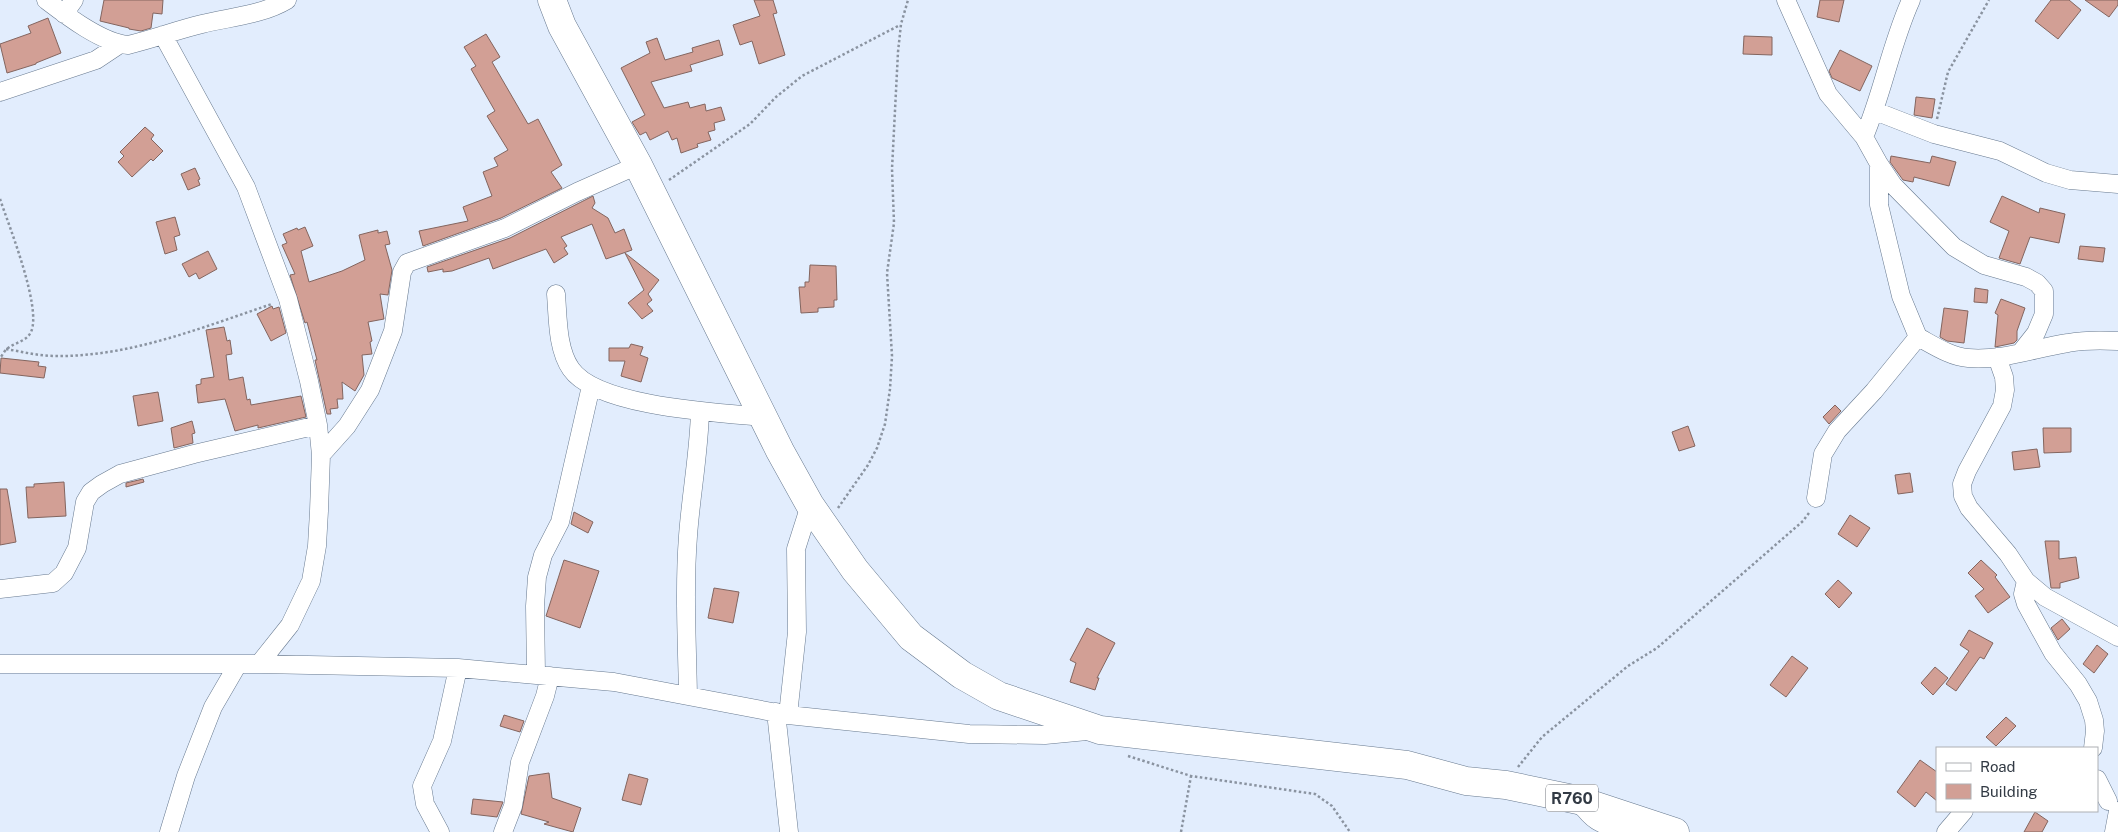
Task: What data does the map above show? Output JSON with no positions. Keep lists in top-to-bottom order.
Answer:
{
  "streets": {
    "main road": ["R760"]
  },
  "legend": ["Road", "Building"]
}
